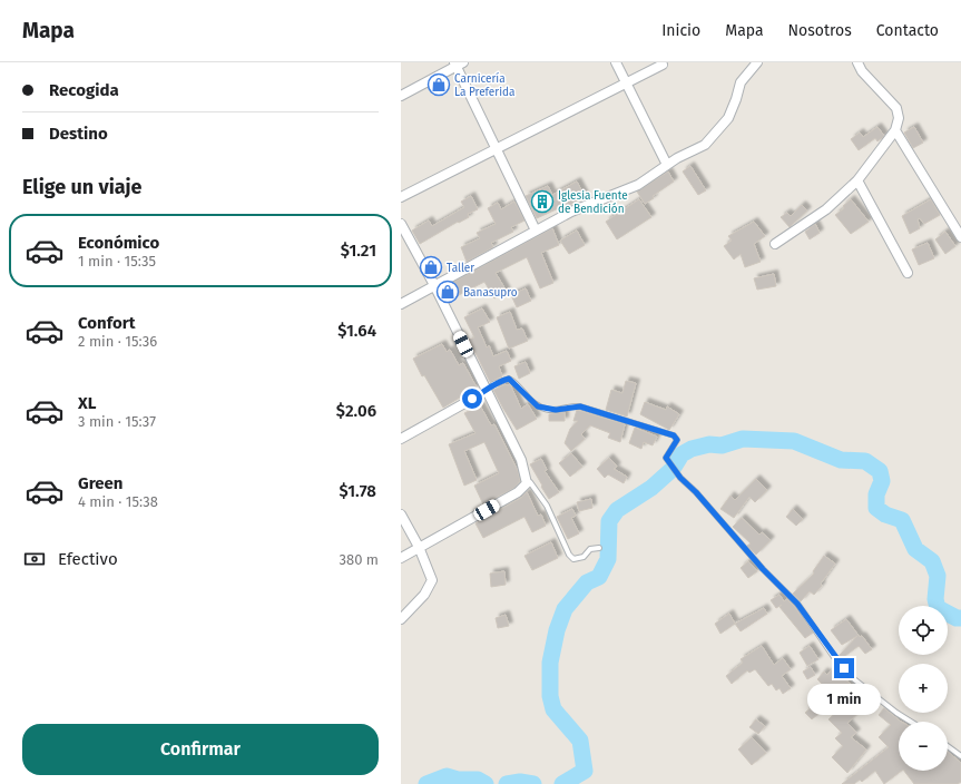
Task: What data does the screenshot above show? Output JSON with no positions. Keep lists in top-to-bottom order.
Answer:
{
  "places": {
    "shop": ["Carnicería La Preferida", "Taller", "Banasupro"],
    "building": ["Iglesia Fuente de Bendición"]
  },
  "page": {
    "header": "Mapa",
    "nav": [
      "Inicio",
      "Mapa",
      "Nosotros",
      "Contacto"
    ],
    "banner": ["Recogida", "Destino"],
    "heading": "Elige un viaje",
    "list": [
      {
        "name": "Económico",
        "note": "1 min · 15:35",
        "value": "$1.21"
      },
      {
        "name": "Confort",
        "note": "2 min · 15:36",
        "value": "$1.64"
      },
      {
        "name": "XL",
        "note": "3 min · 15:37",
        "value": "$2.06"
      },
      {
        "name": "Green",
        "note": "4 min · 15:38",
        "value": "$1.78"
      }
    ],
    "pay": ["Efectivo", "380 m"],
    "map_buttons": ["+", "−"],
    "bubble": "1 min",
    "buttons": "Confirmar"
  }
}
